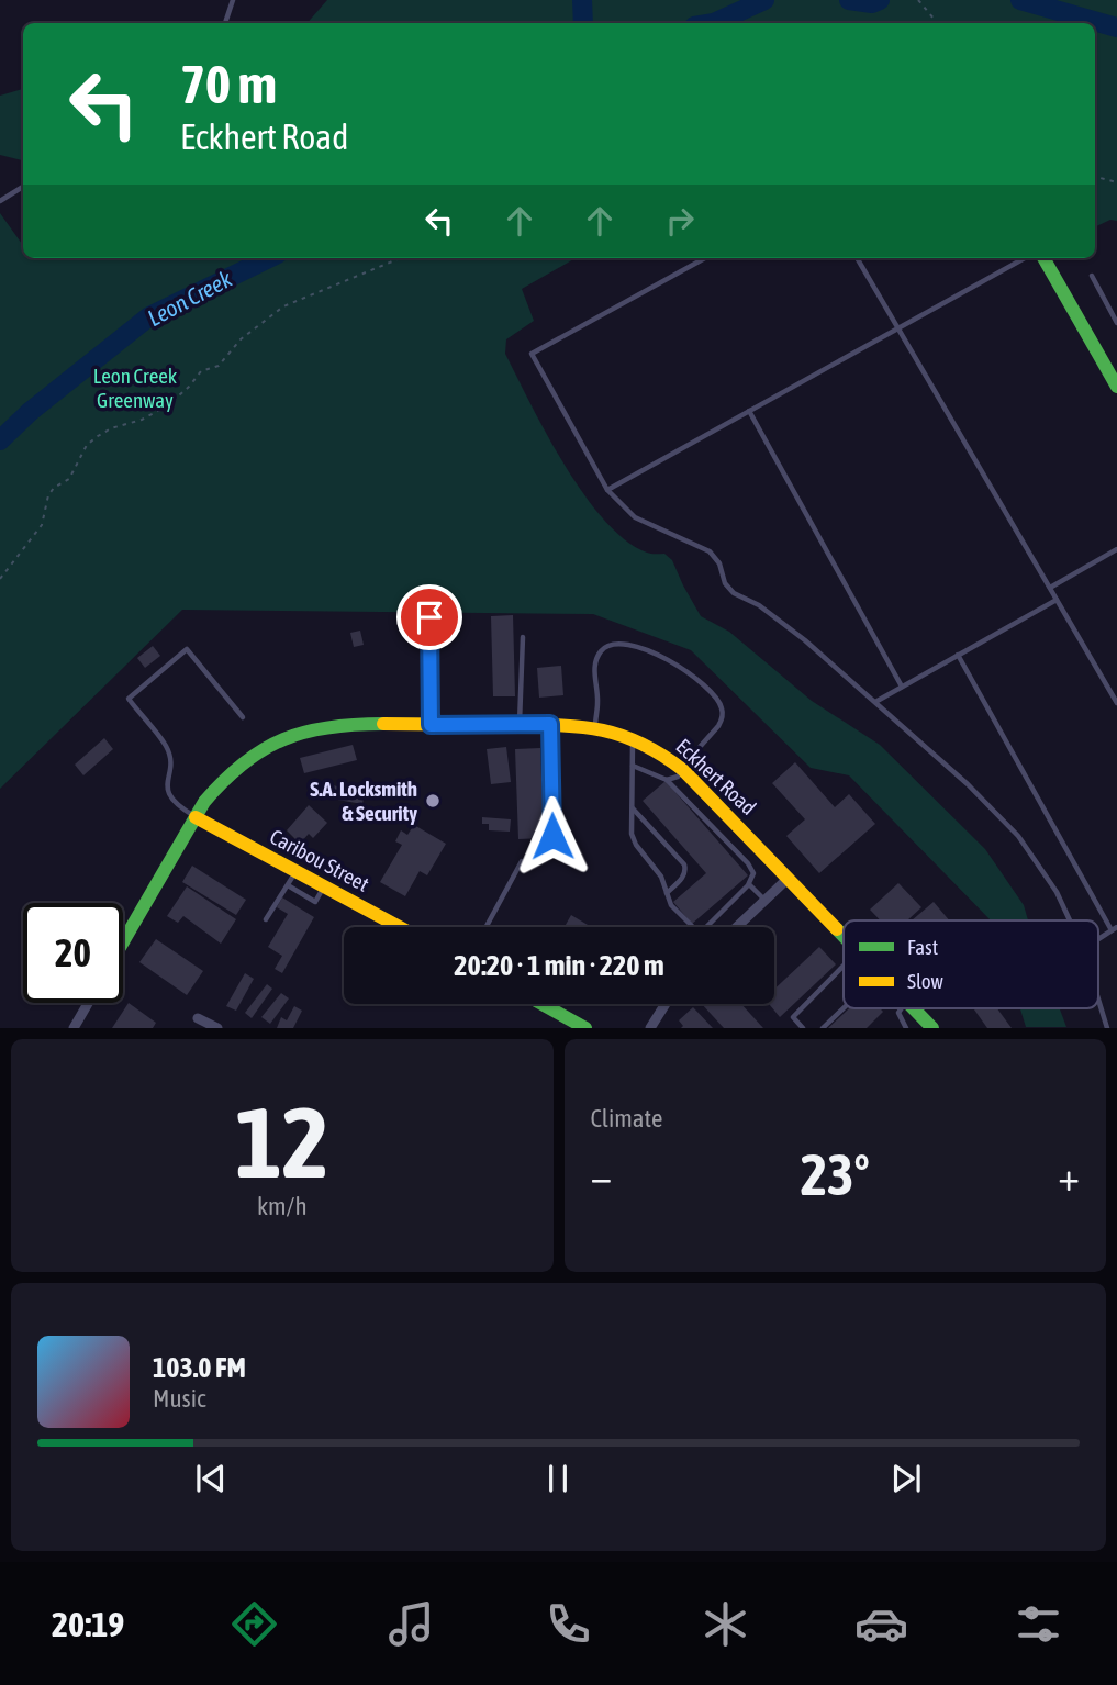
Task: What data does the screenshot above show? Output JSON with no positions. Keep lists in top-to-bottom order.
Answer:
{
  "streets": {
    "street": ["Eckhert Road", "Caribou Street"]
  },
  "crossings": [
    ["Eckhert Road", "Caribou Street"]
  ],
  "water": ["Leon Creek"],
  "parks": ["Leon Creek Greenway"],
  "places": ["S.A. Locksmith & Security"],
  "legend": ["Fast", "Slow"],
  "page": {
    "turn": ["70 m", "Eckhert Road"],
    "limit": "20",
    "trip": "20:20 · 1 min · 220 m",
    "tile": [
      ["12", "km/h"],
      "Climate"
    ],
    "heat": ["−", "23°", "+"],
    "song": ["103.0 FM", "Music"],
    "tabs": "20:19"
  }
}
